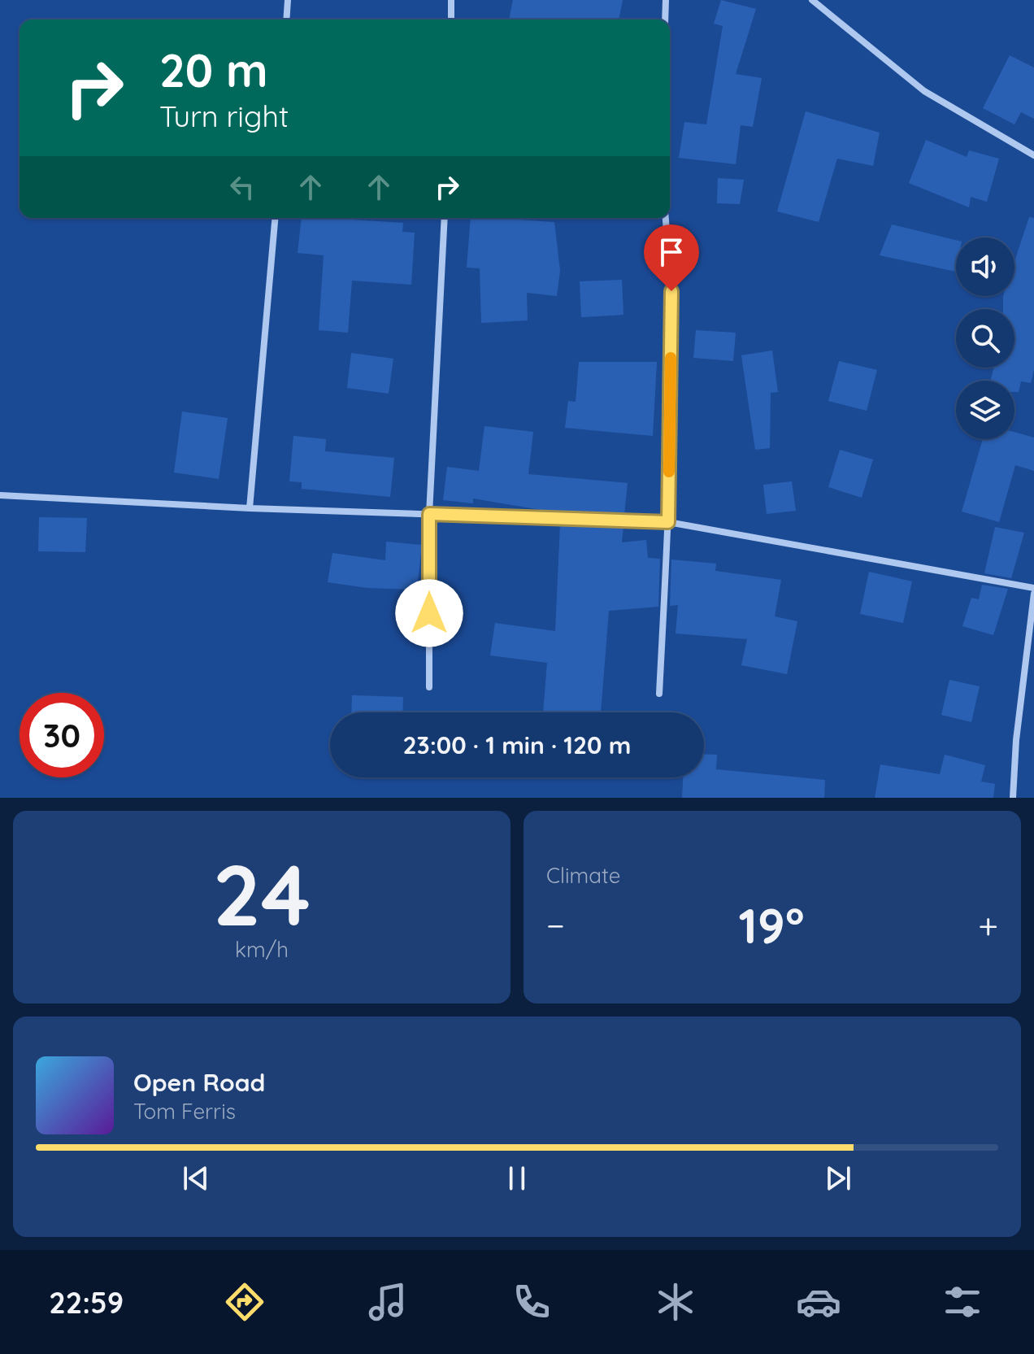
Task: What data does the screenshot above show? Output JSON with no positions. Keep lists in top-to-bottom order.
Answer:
{
  "page": {
    "turn": ["20 m", "Turn right"],
    "limit": "30",
    "trip": "23:00 · 1 min · 120 m",
    "tile": [
      ["24", "km/h"],
      "Climate"
    ],
    "heat": ["−", "19°", "+"],
    "song": ["Open Road", "Tom Ferris"],
    "tabs": "22:59"
  }
}
